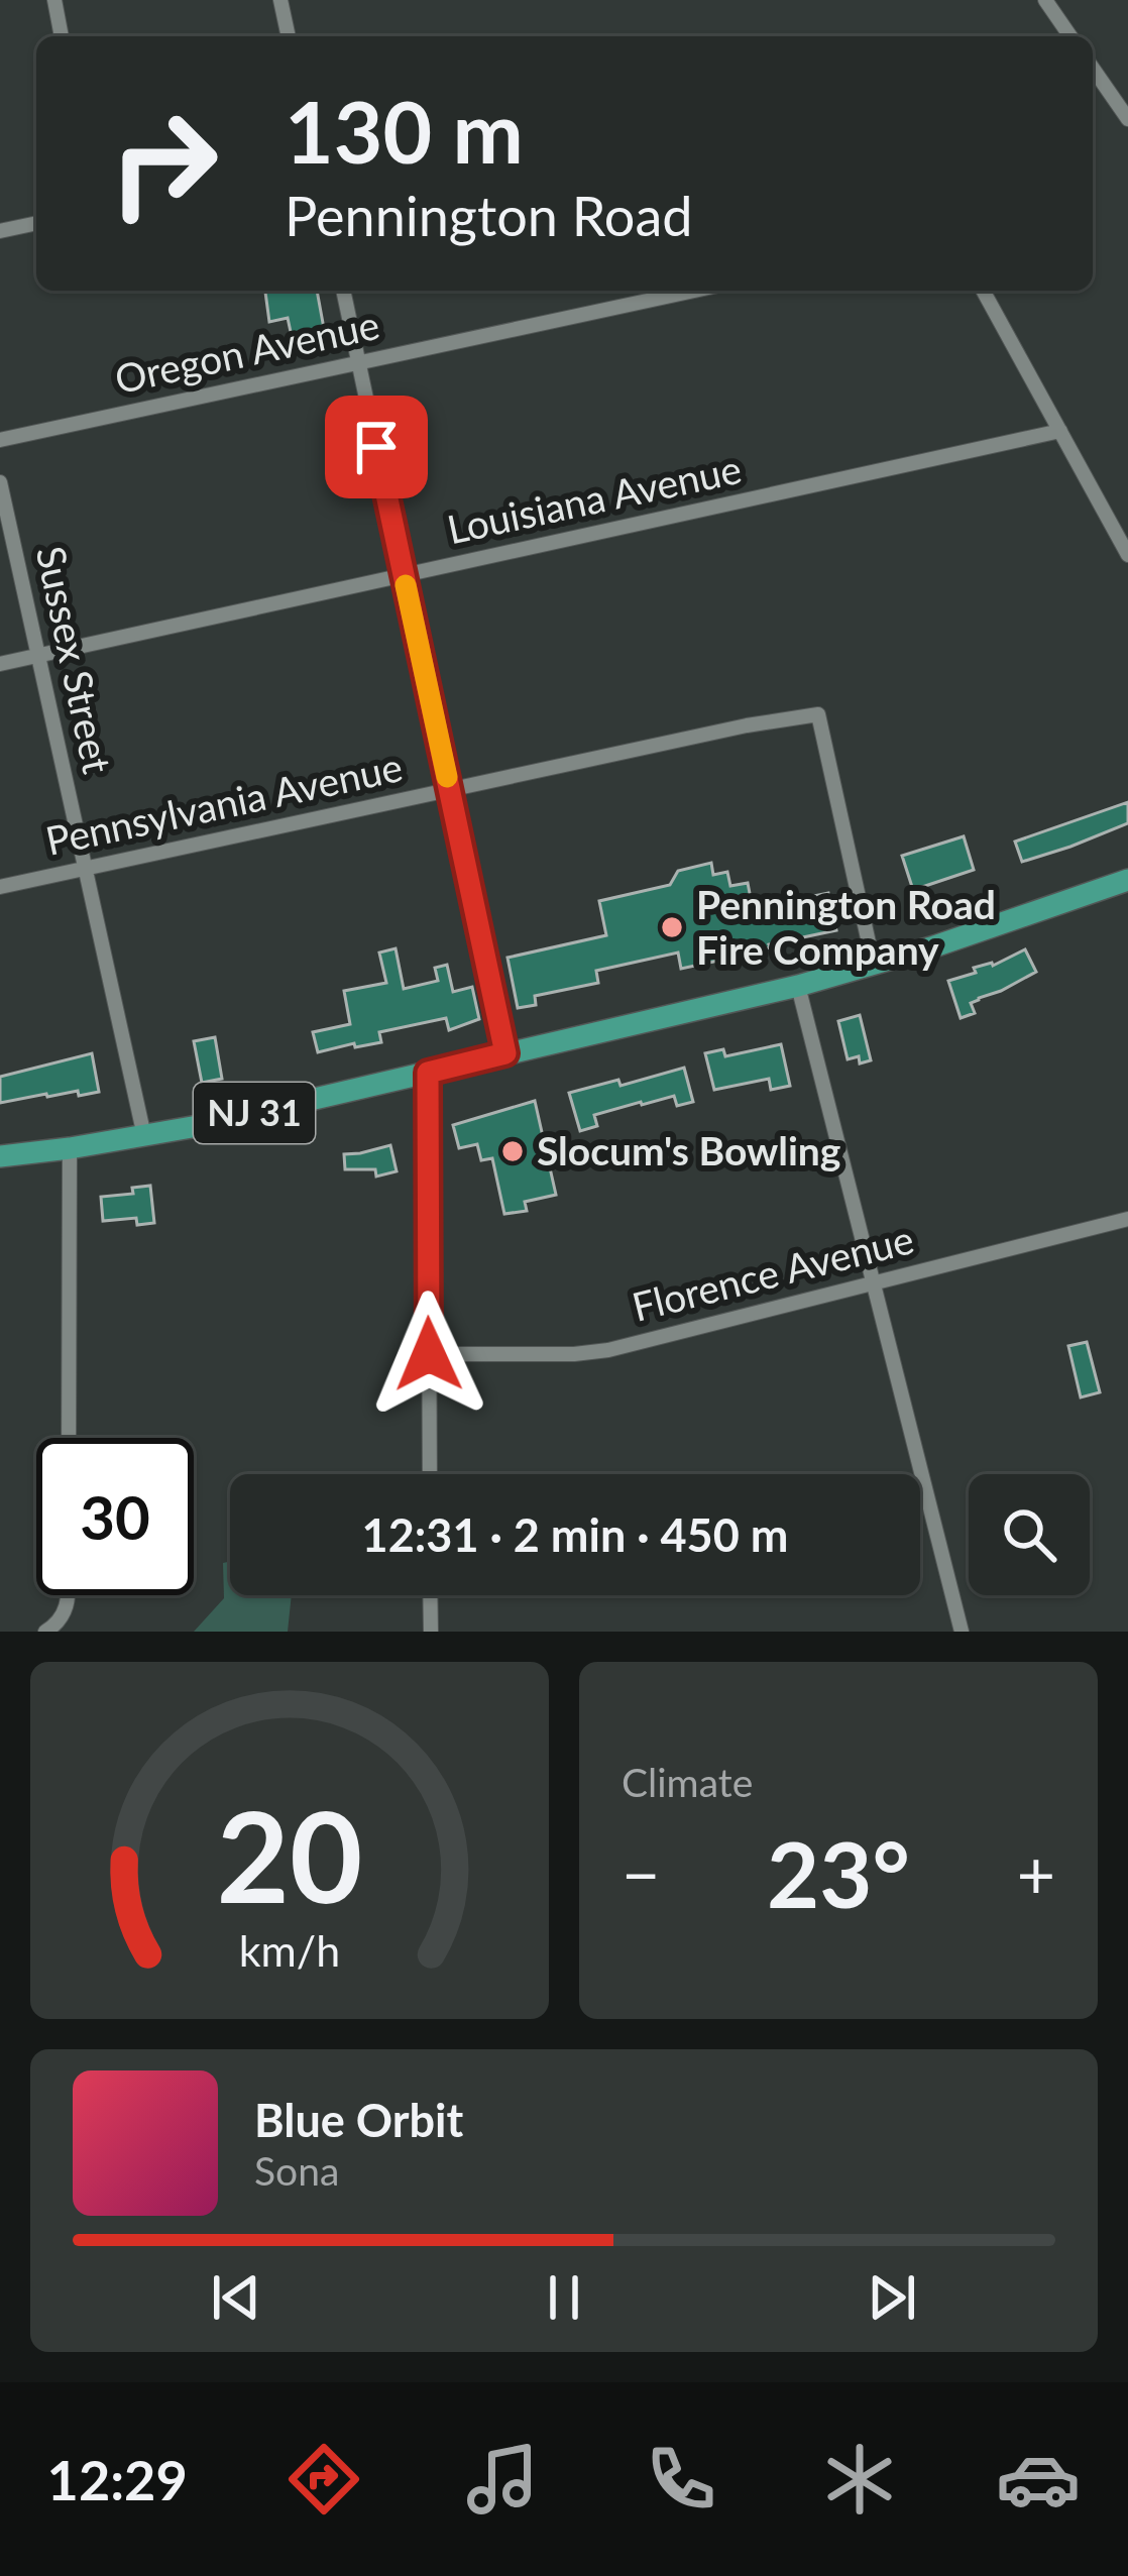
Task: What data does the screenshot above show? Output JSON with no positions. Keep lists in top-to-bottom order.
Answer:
{
  "streets": {
    "main road": ["NJ 31"],
    "street": [
      "Oregon Avenue",
      "Louisiana Avenue",
      "Sussex Street",
      "Pennsylvania Avenue",
      "Florence Avenue"
    ]
  },
  "crossings": [
    ["Louisiana Avenue", "Sussex Street"],
    ["Sussex Street", "Pennsylvania Avenue"],
    ["Sussex Street", "NJ 31"],
    ["Pennsylvania Avenue", "NJ 31"]
  ],
  "places": ["Pennington Road Fire Company", "Slocum's Bowling"],
  "page": {
    "turn": ["130 m", "Pennington Road"],
    "limit": "30",
    "trip": "12:31 · 2 min · 450 m",
    "tile": "Climate",
    "heat": ["−", "23°", "+"],
    "song": ["Blue Orbit", "Sona"],
    "tabs": "12:29",
    "gauge": ["20", "km/h"]
  }
}
